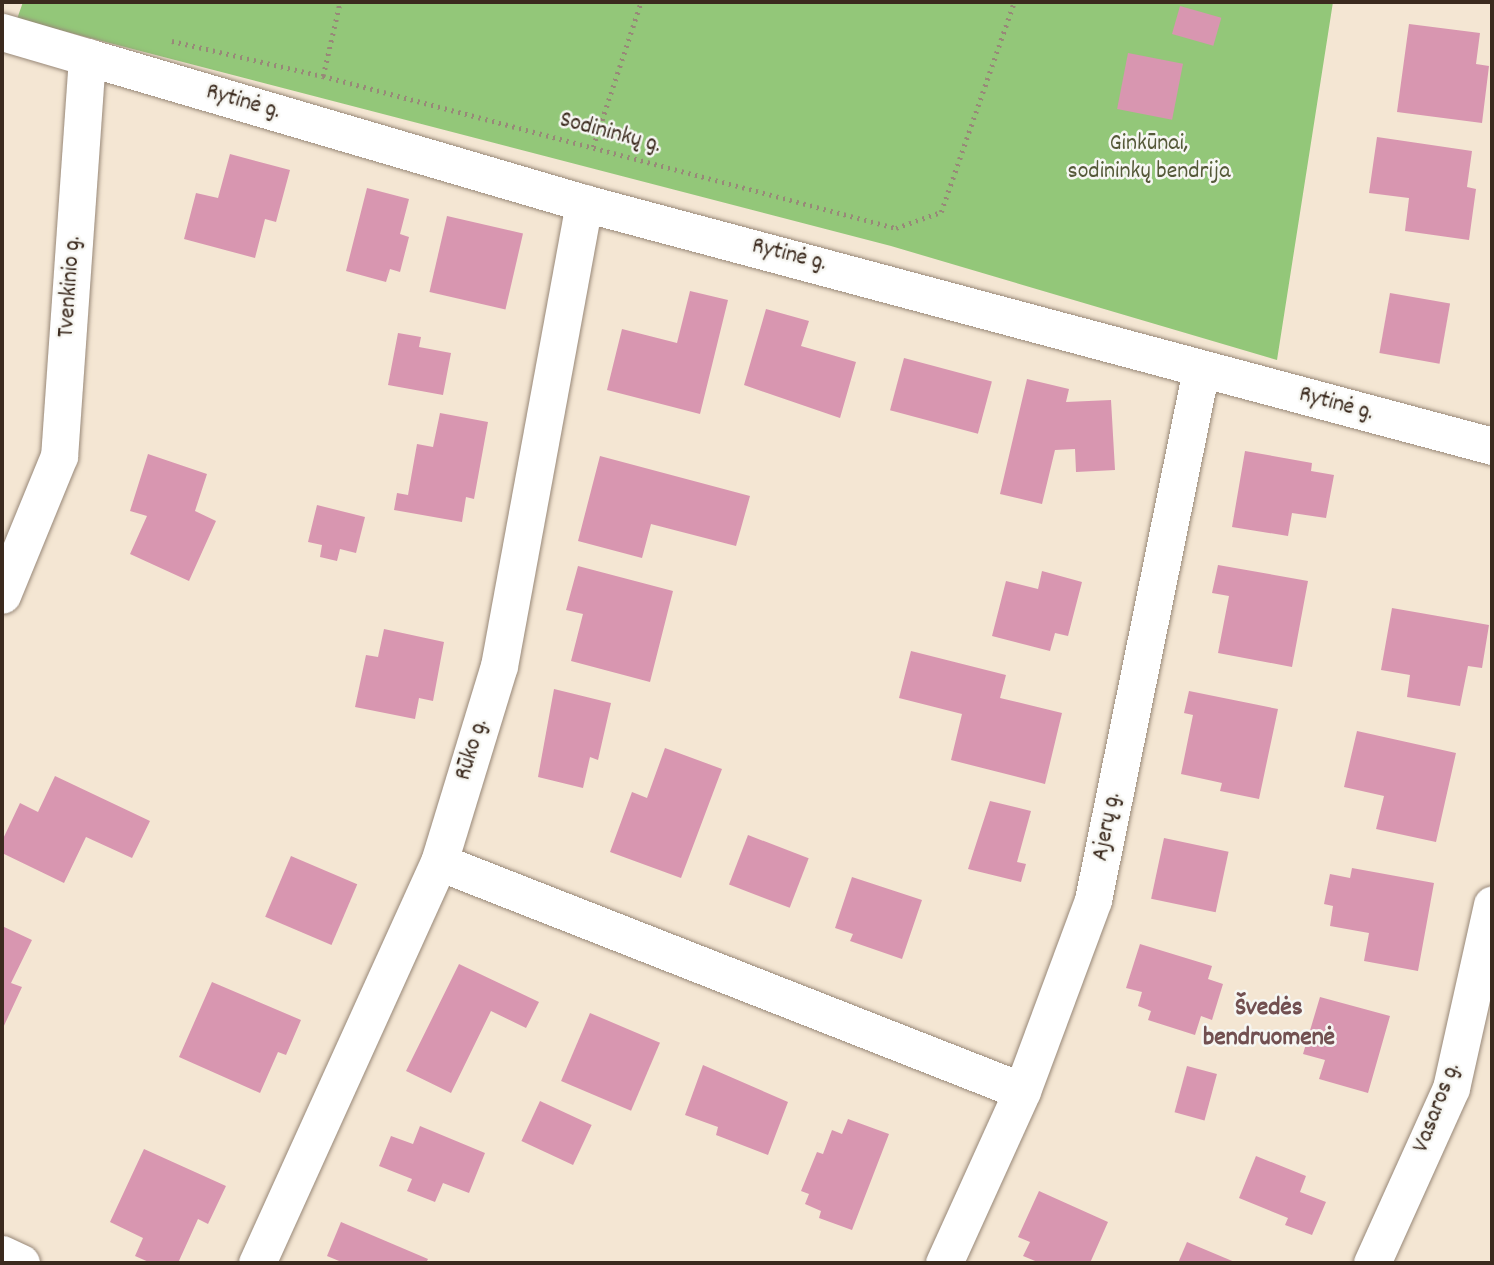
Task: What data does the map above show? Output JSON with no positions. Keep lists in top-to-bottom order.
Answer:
{
  "streets": {
    "street": [
      "Rytinė g.",
      "Tvenkinio g.",
      "Rūko g.",
      "Ajerų g.",
      "Vasaros g."
    ],
    "path": ["Sodininkų g."]
  },
  "crossings": [
    ["Rytinė g.", "Tvenkinio g."],
    ["Rytinė g.", "Rūko g."],
    ["Rytinė g.", "Ajerų g."]
  ],
  "districts": ["Švedės bendruomenė"],
  "parks": ["Ginkūnai, sodininkų bendrija"]
}
